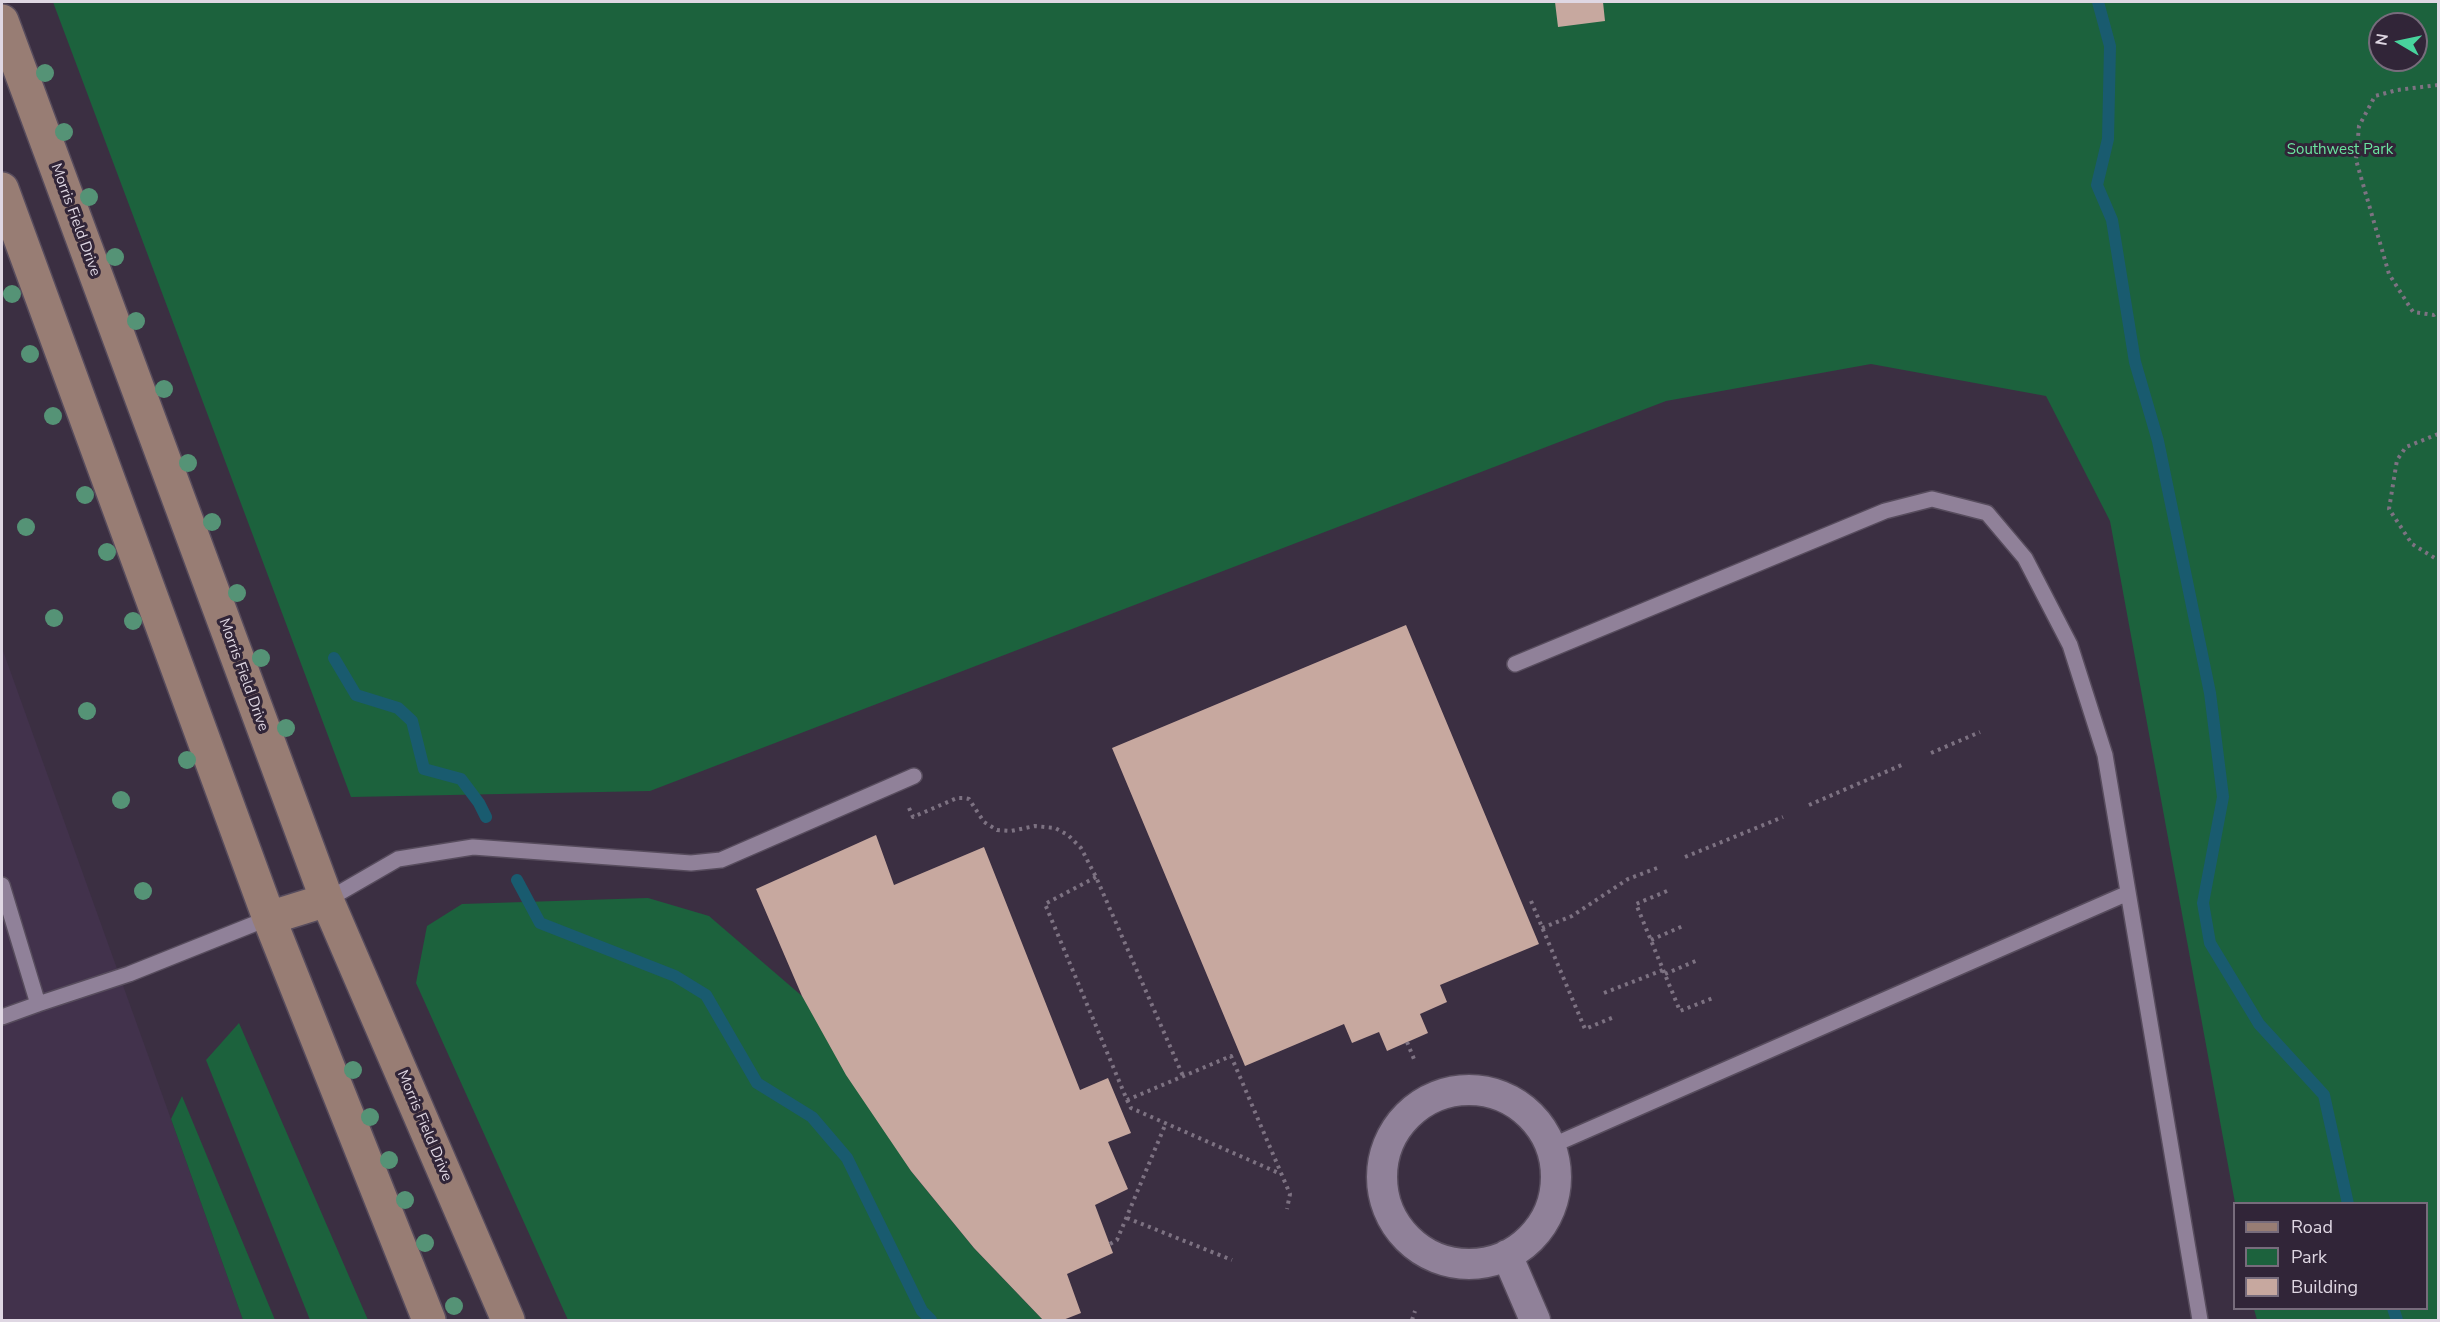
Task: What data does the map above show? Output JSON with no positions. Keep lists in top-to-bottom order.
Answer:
{
  "streets": {
    "street": ["Morris Field Drive"]
  },
  "parks": ["Southwest Park"],
  "legend": ["Road", "Park", "Building"],
  "north": "left"
}
